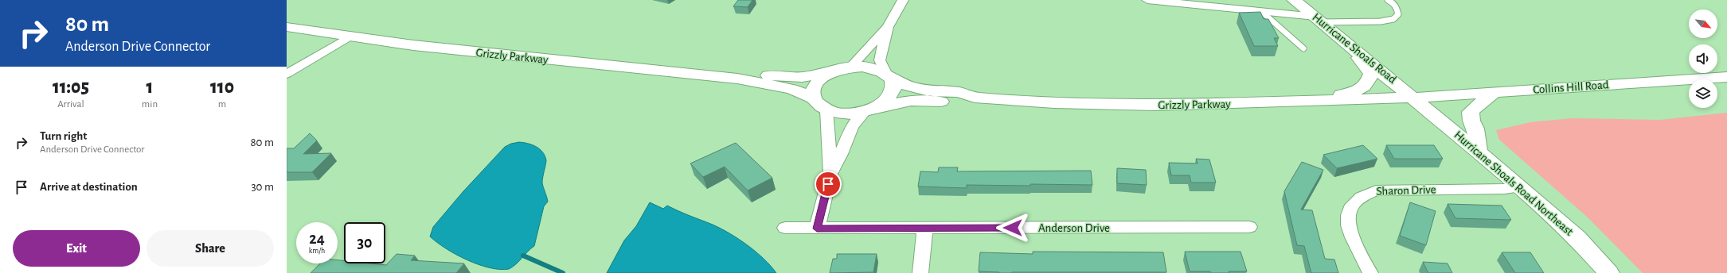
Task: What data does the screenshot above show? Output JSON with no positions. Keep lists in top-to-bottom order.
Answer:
{
  "streets": {
    "street": [
      "Hurricane Shoals Road",
      "Grizzly Parkway",
      "Collins Hill Road",
      "Hurricane Shoals Road Northeast",
      "Sharon Drive",
      "Anderson Drive"
    ]
  },
  "crossings": [
    ["Hurricane Shoals Road", "Grizzly Parkway"],
    ["Hurricane Shoals Road", "Collins Hill Road"],
    ["Hurricane Shoals Road", "Hurricane Shoals Road Northeast"],
    ["Grizzly Parkway", "Collins Hill Road"],
    ["Grizzly Parkway", "Hurricane Shoals Road Northeast"],
    ["Collins Hill Road", "Hurricane Shoals Road Northeast"],
    ["Hurricane Shoals Road Northeast", "Sharon Drive"]
  ],
  "north": "bottom right",
  "page": {
    "turn": ["80 m", "Anderson Drive Connector"],
    "eta": [
      "11:05",
      "Arrival",
      "1",
      "min",
      "110",
      "m"
    ],
    "list": [
      {
        "name": "Turn right",
        "note": "Anderson Drive Connector",
        "value": "80 m"
      },
      {
        "name": "Arrive at destination",
        "value": "30 m"
      }
    ],
    "speed": "24 km/h",
    "limit": "30",
    "buttons": ["Exit", "Share"]
  }
}
